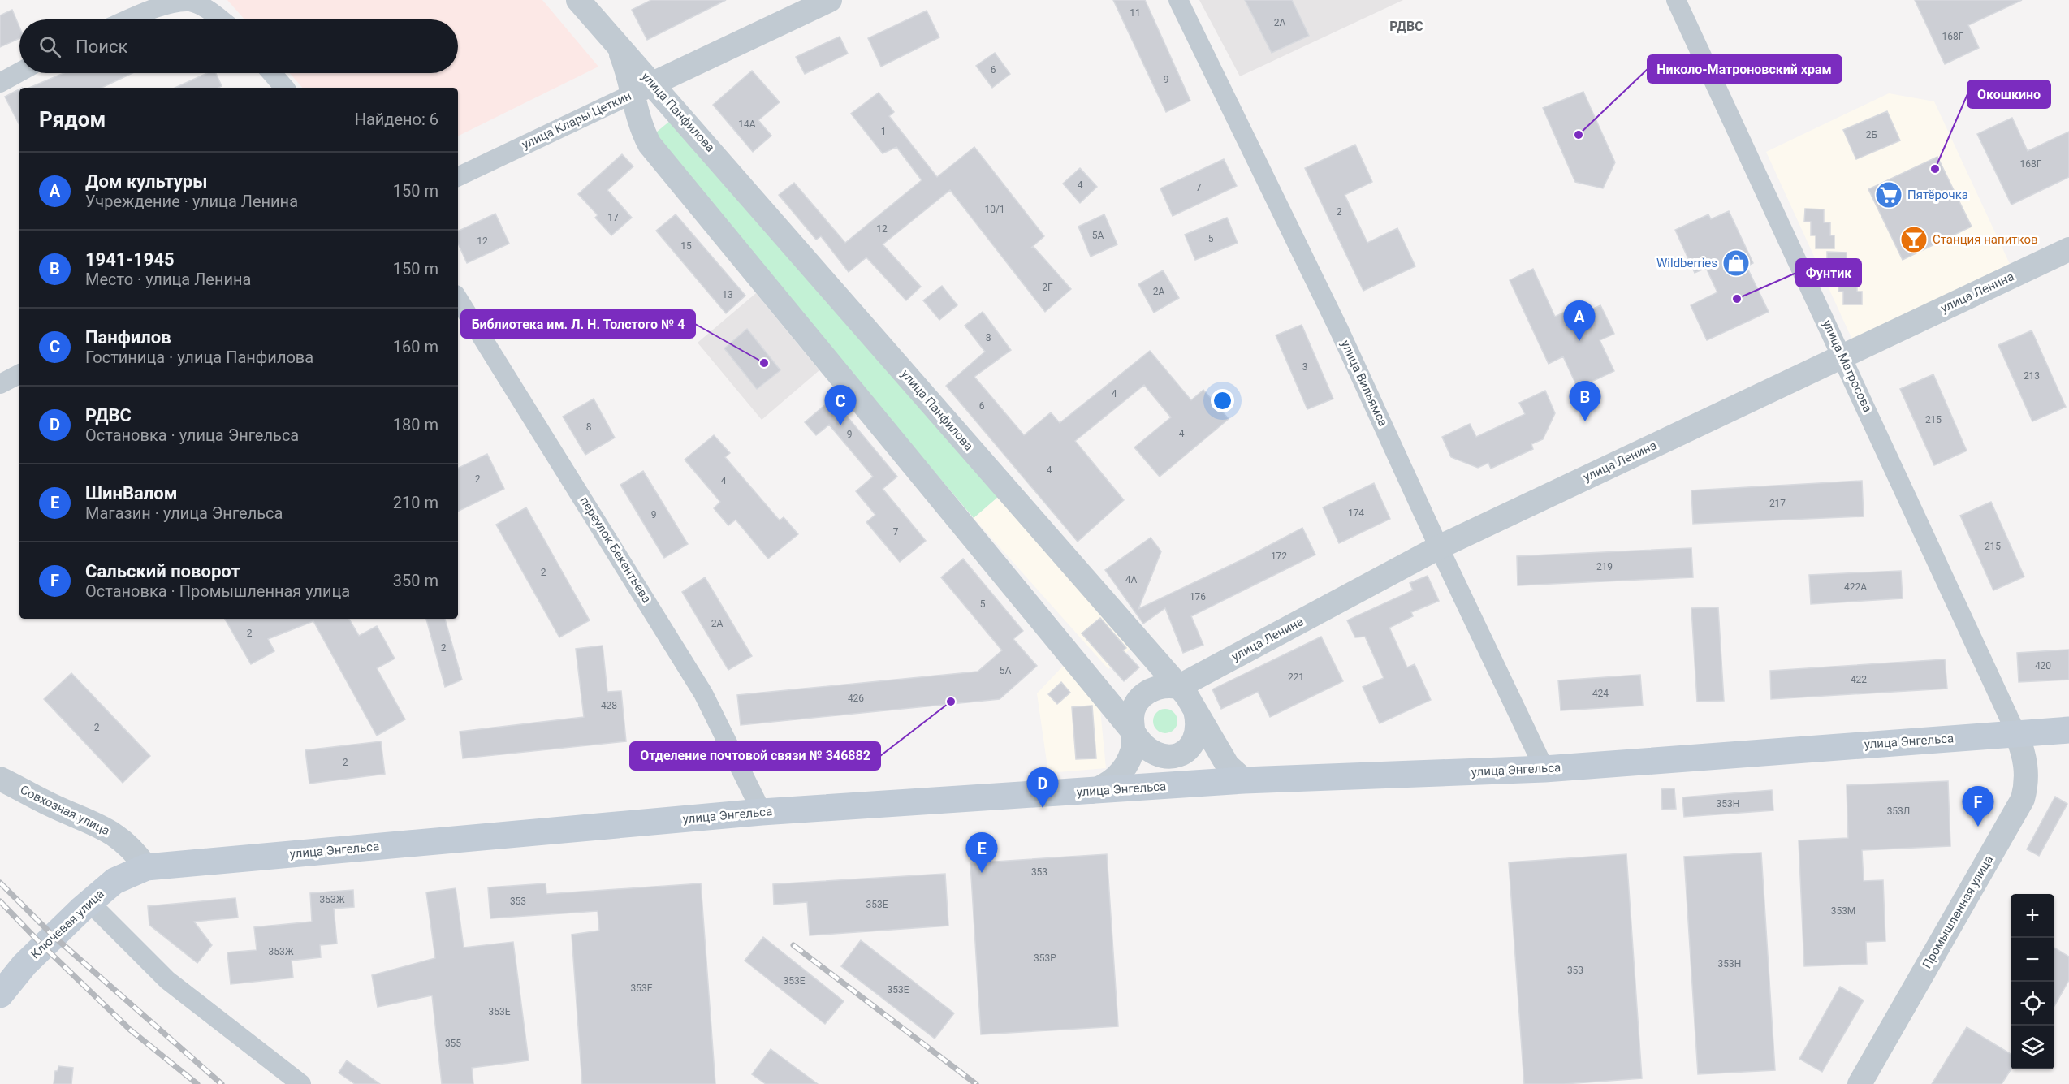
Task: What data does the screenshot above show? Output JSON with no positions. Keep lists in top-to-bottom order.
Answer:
{
  "streets": {
    "main road": ["улица Энгельса", "Ключевая улица"],
    "street": [
      "улица Панфилова",
      "улица Клары Цеткин",
      "улица Ленина",
      "улица Матросова",
      "улица Вильямса",
      "переулок Бекентьева",
      "Совхозная улица",
      "Промышленная улица"
    ]
  },
  "crossings": [
    ["улица Панфилова", "улица Клары Цеткин"],
    ["улица Панфилова", "улица Ленина"],
    ["улица Панфилова", "улица Энгельса"],
    ["улица Ленина", "улица Матросова"],
    ["улица Ленина", "улица Вильямса"],
    ["улица Матросова", "улица Энгельса"],
    ["улица Матросова", "Промышленная улица"],
    ["улица Вильямса", "улица Энгельса"],
    ["переулок Бекентьева", "улица Энгельса"],
    ["улица Энгельса", "Совхозная улица"],
    ["улица Энгельса", "Промышленная улица"],
    ["улица Энгельса", "Ключевая улица"],
    ["Совхозная улица", "Ключевая улица"]
  ],
  "districts": ["РДВС"],
  "places": {
    "other": [
      "Николо-Матроновский храм",
      "Окошкино",
      "Фунтик",
      "Библиотека им. Л. Н. Толстого № 4",
      "Отделение почтовой связи № 346882"
    ],
    "supermarket": ["Пятёрочка"],
    "bar": ["Станция напитков"],
    "shop": ["Wildberries"]
  },
  "house_numbers": [
    "11",
    "2А",
    "168Г",
    "6",
    "9",
    "14А",
    "1",
    "2Б",
    "168Г",
    "4",
    "7",
    "10/1",
    "2",
    "17",
    "12",
    "5А",
    "5",
    "12",
    "15",
    "2Г",
    "2А",
    "13",
    "8",
    "3",
    "213",
    "4",
    "6",
    "215",
    "8",
    "4",
    "9",
    "4",
    "2",
    "4",
    "217",
    "174",
    "9",
    "7",
    "215",
    "172",
    "219",
    "2",
    "4А",
    "422А",
    "176",
    "5",
    "2А",
    "2",
    "2",
    "420",
    "5А",
    "221",
    "422",
    "424",
    "426",
    "428",
    "2",
    "2",
    "353Н",
    "353Л",
    "353",
    "353Ж",
    "353",
    "353Е",
    "353М",
    "353Ж",
    "353Р",
    "353Н",
    "353",
    "353Е",
    "353Е",
    "353Е",
    "353Е",
    "355"
  ],
  "page": {
    "search": "Поиск",
    "heading": ["Рядом", "Найдено: 6"],
    "list": [
      {
        "mark": "A",
        "name": "Дом культуры",
        "note": "Учреждение · улица Ленина",
        "value": "150 m"
      },
      {
        "mark": "B",
        "name": "1941-1945",
        "note": "Место · улица Ленина",
        "value": "150 m"
      },
      {
        "mark": "C",
        "name": "Панфилов",
        "note": "Гостиница · улица Панфилова",
        "value": "160 m"
      },
      {
        "mark": "D",
        "name": "РДВС",
        "note": "Остановка · улица Энгельса",
        "value": "180 m"
      },
      {
        "mark": "E",
        "name": "ШинВалом",
        "note": "Магазин · улица Энгельса",
        "value": "210 m"
      },
      {
        "mark": "F",
        "name": "Сальский поворот",
        "note": "Остановка · Промышленная улица",
        "value": "350 m"
      }
    ],
    "pins": [
      "A",
      "B",
      "C",
      "D",
      "F",
      "E"
    ],
    "map_buttons": ["+", "−"]
  }
}
